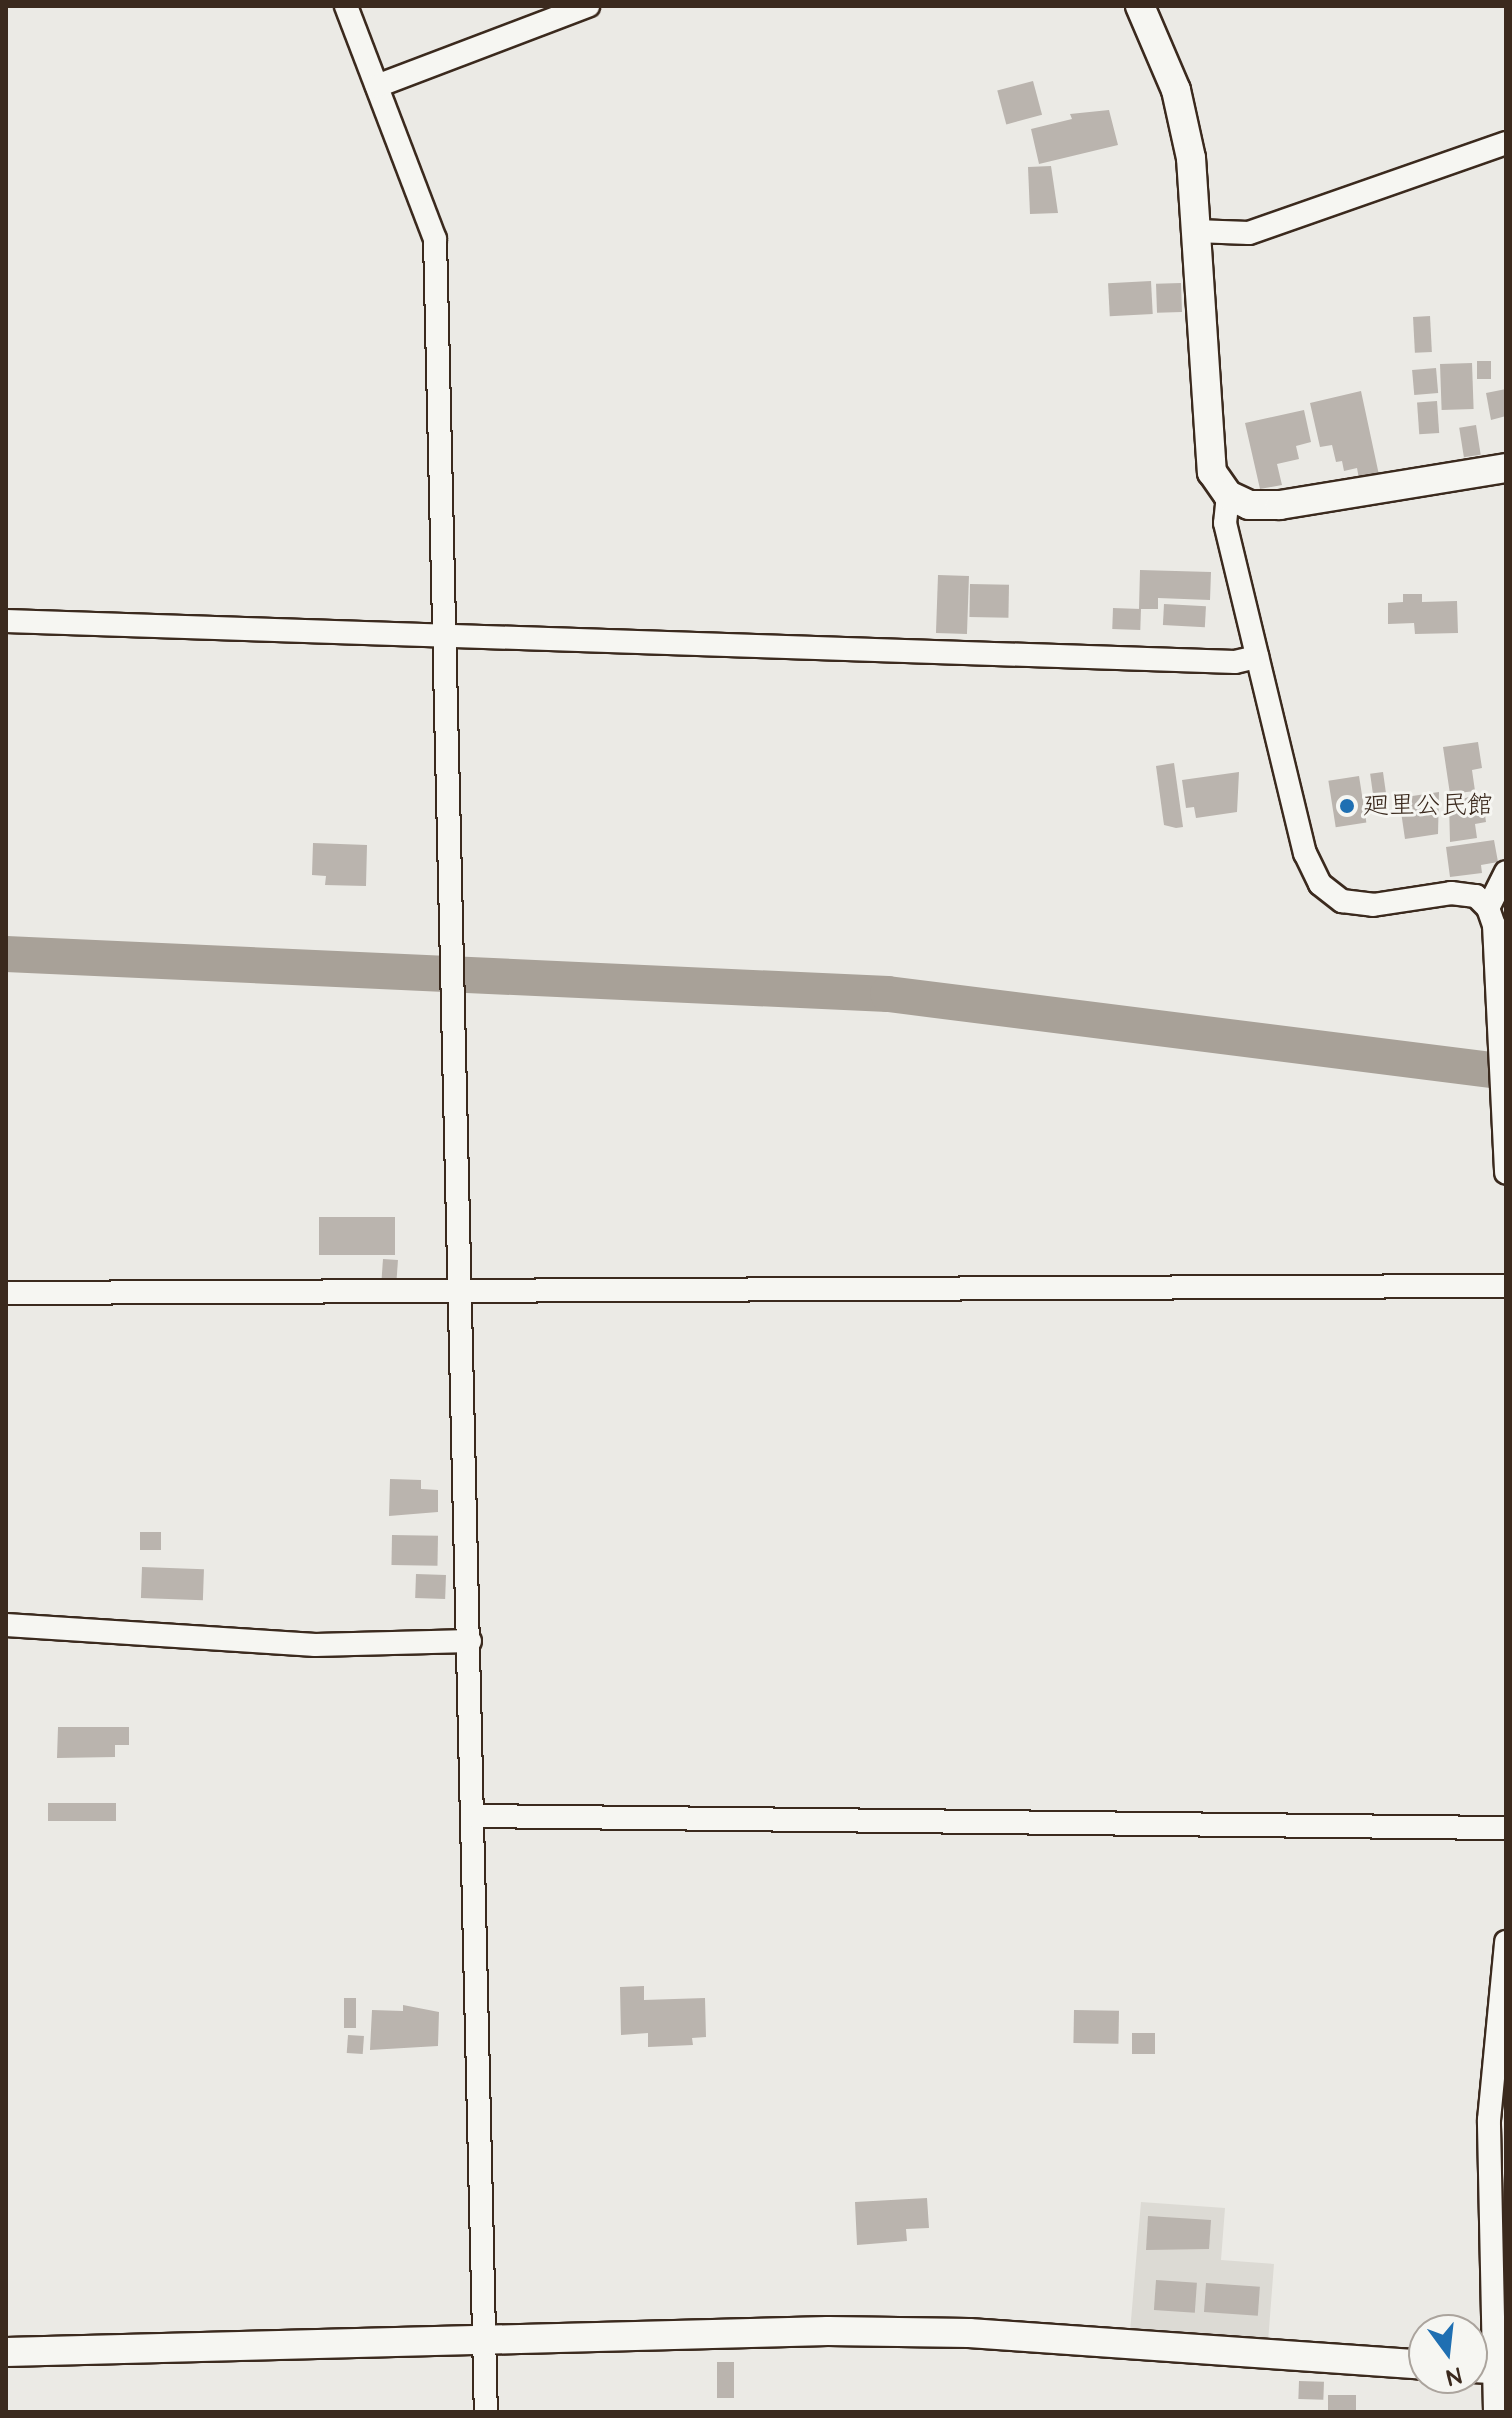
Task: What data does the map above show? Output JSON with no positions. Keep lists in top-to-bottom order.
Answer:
{
  "places": ["廻里公民館"],
  "north": "bottom"
}
